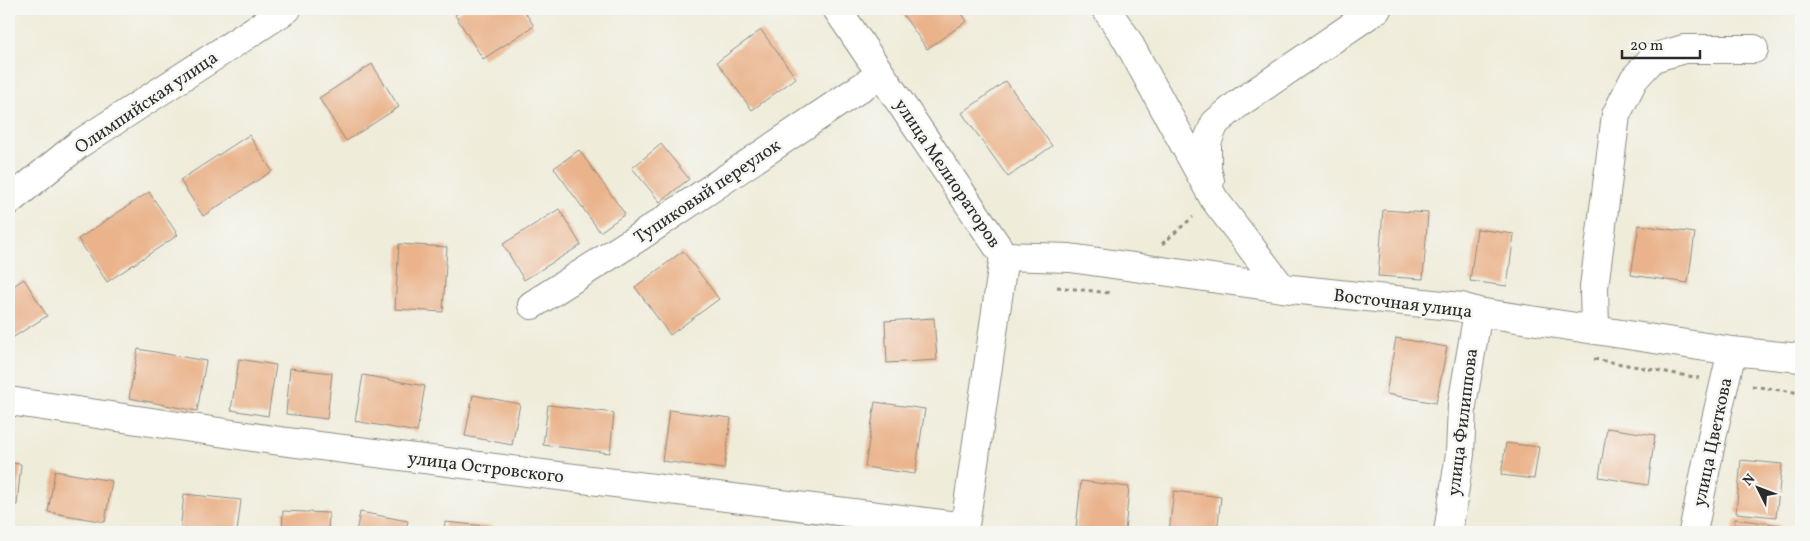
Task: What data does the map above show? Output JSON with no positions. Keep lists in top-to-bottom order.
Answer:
{
  "streets": {
    "street": [
      "Олимпийская улица",
      "улица Мелиораторов",
      "Тупиковый переулок",
      "Восточная улица",
      "улица Филиппова",
      "улица Цветкова",
      "улица Островского"
    ]
  },
  "crossings": [
    ["улица Мелиораторов", "Тупиковый переулок"],
    ["улица Мелиораторов", "Восточная улица"],
    ["улица Мелиораторов", "улица Островского"],
    ["Восточная улица", "улица Филиппова"],
    ["Восточная улица", "улица Цветкова"]
  ],
  "scale_bar": "20 m",
  "north": "top left"
}
